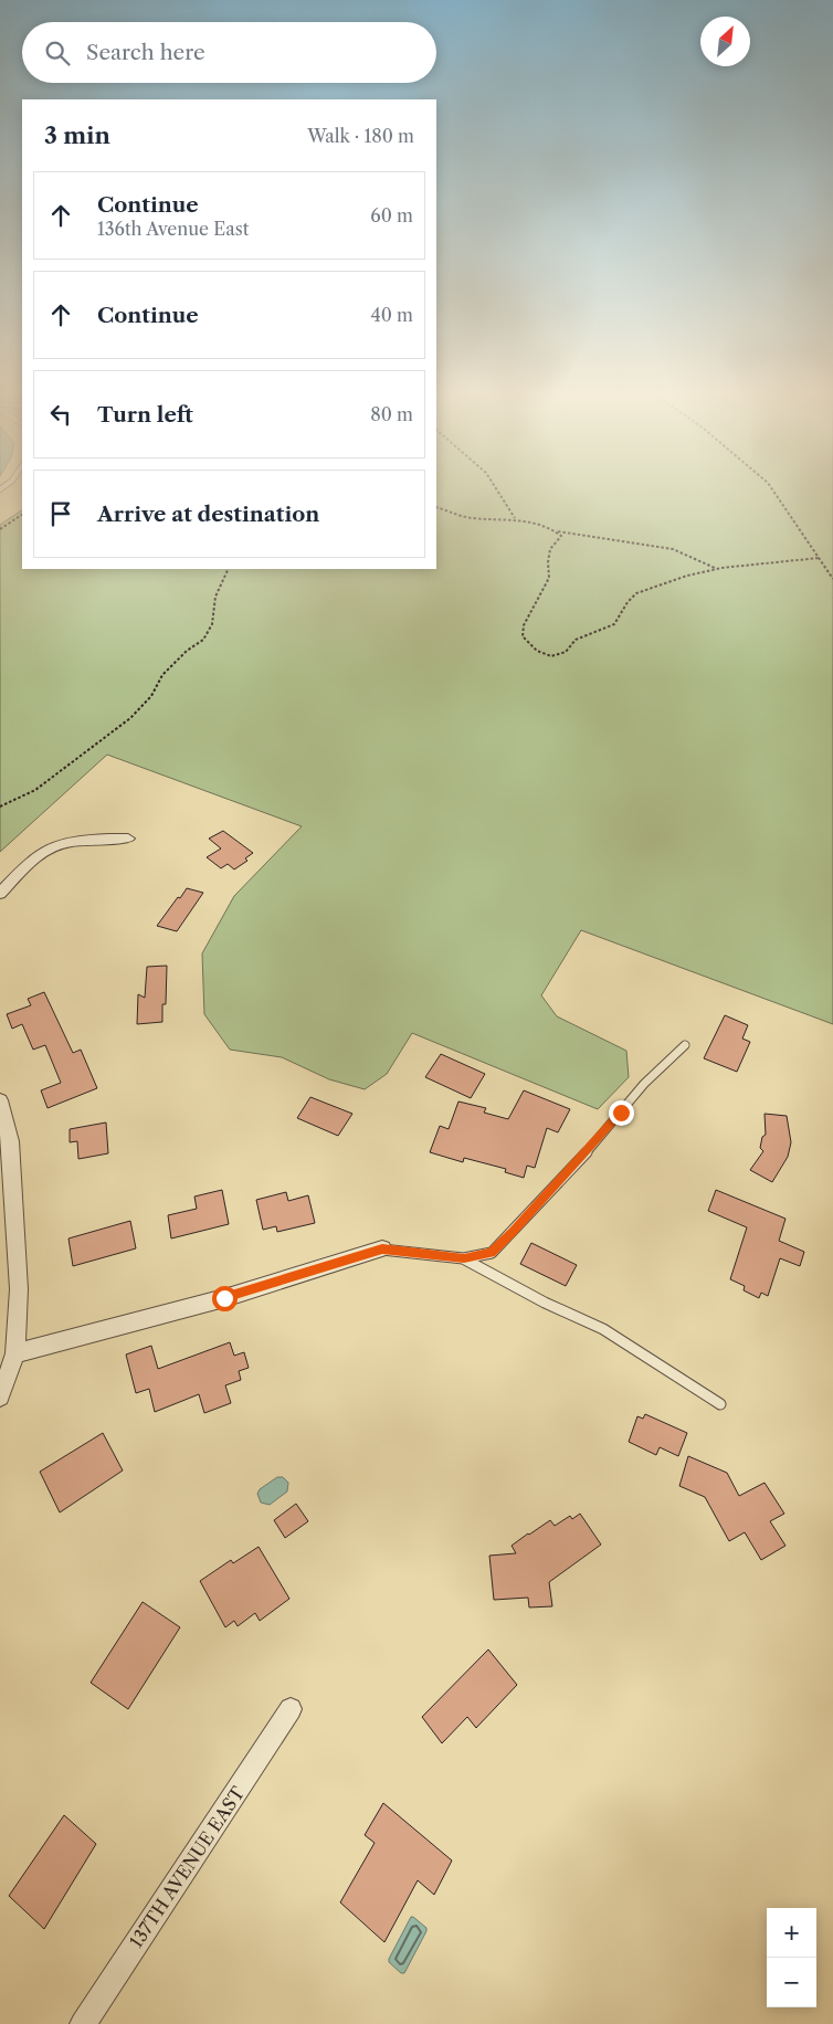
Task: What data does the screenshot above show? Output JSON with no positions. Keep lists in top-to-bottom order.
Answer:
{
  "streets": {
    "street": ["137TH AVENUE EAST"]
  },
  "north": "top right",
  "page": {
    "search": "Search here",
    "heading": ["3 min", "Walk · 180 m"],
    "list": [
      ["Continue", "136th Avenue East", "60 m"],
      ["Continue", "40 m"],
      ["Turn left", "80 m"],
      "Arrive at destination"
    ],
    "map_buttons": ["+", "−"]
  }
}
